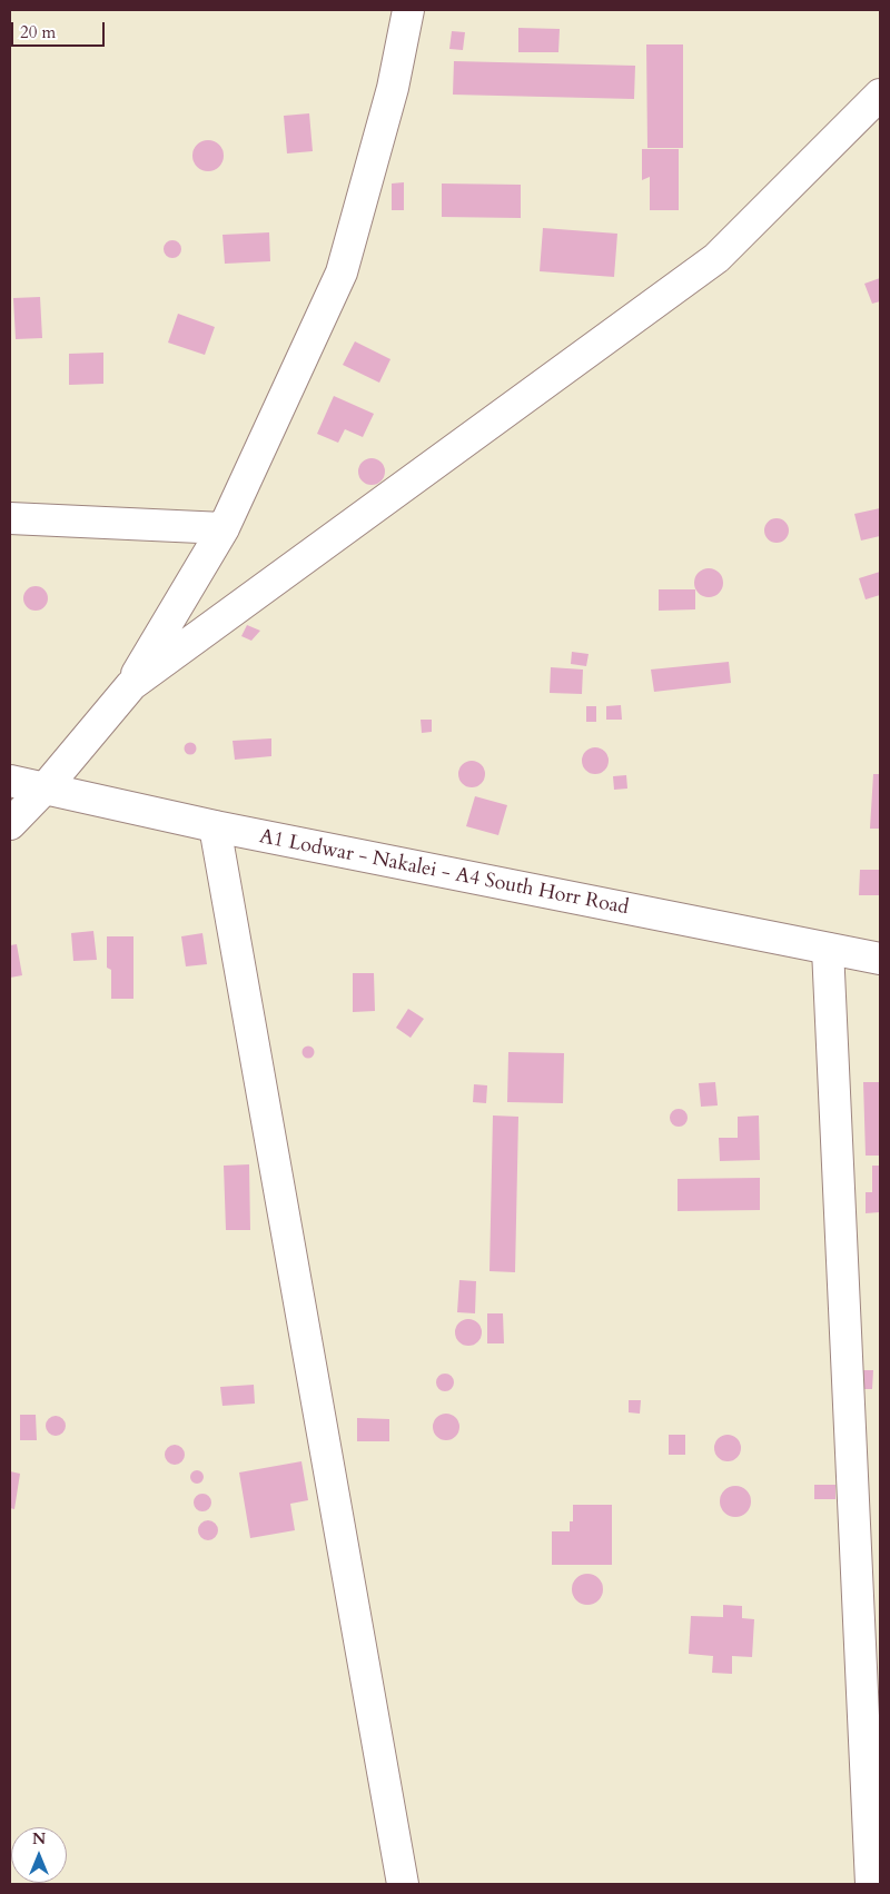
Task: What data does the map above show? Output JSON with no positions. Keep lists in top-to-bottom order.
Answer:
{
  "streets": {
    "street": ["A1 Lodwar - Nakalei - A4 South Horr Road"]
  },
  "scale_bar": "20 m",
  "north": "top"
}
